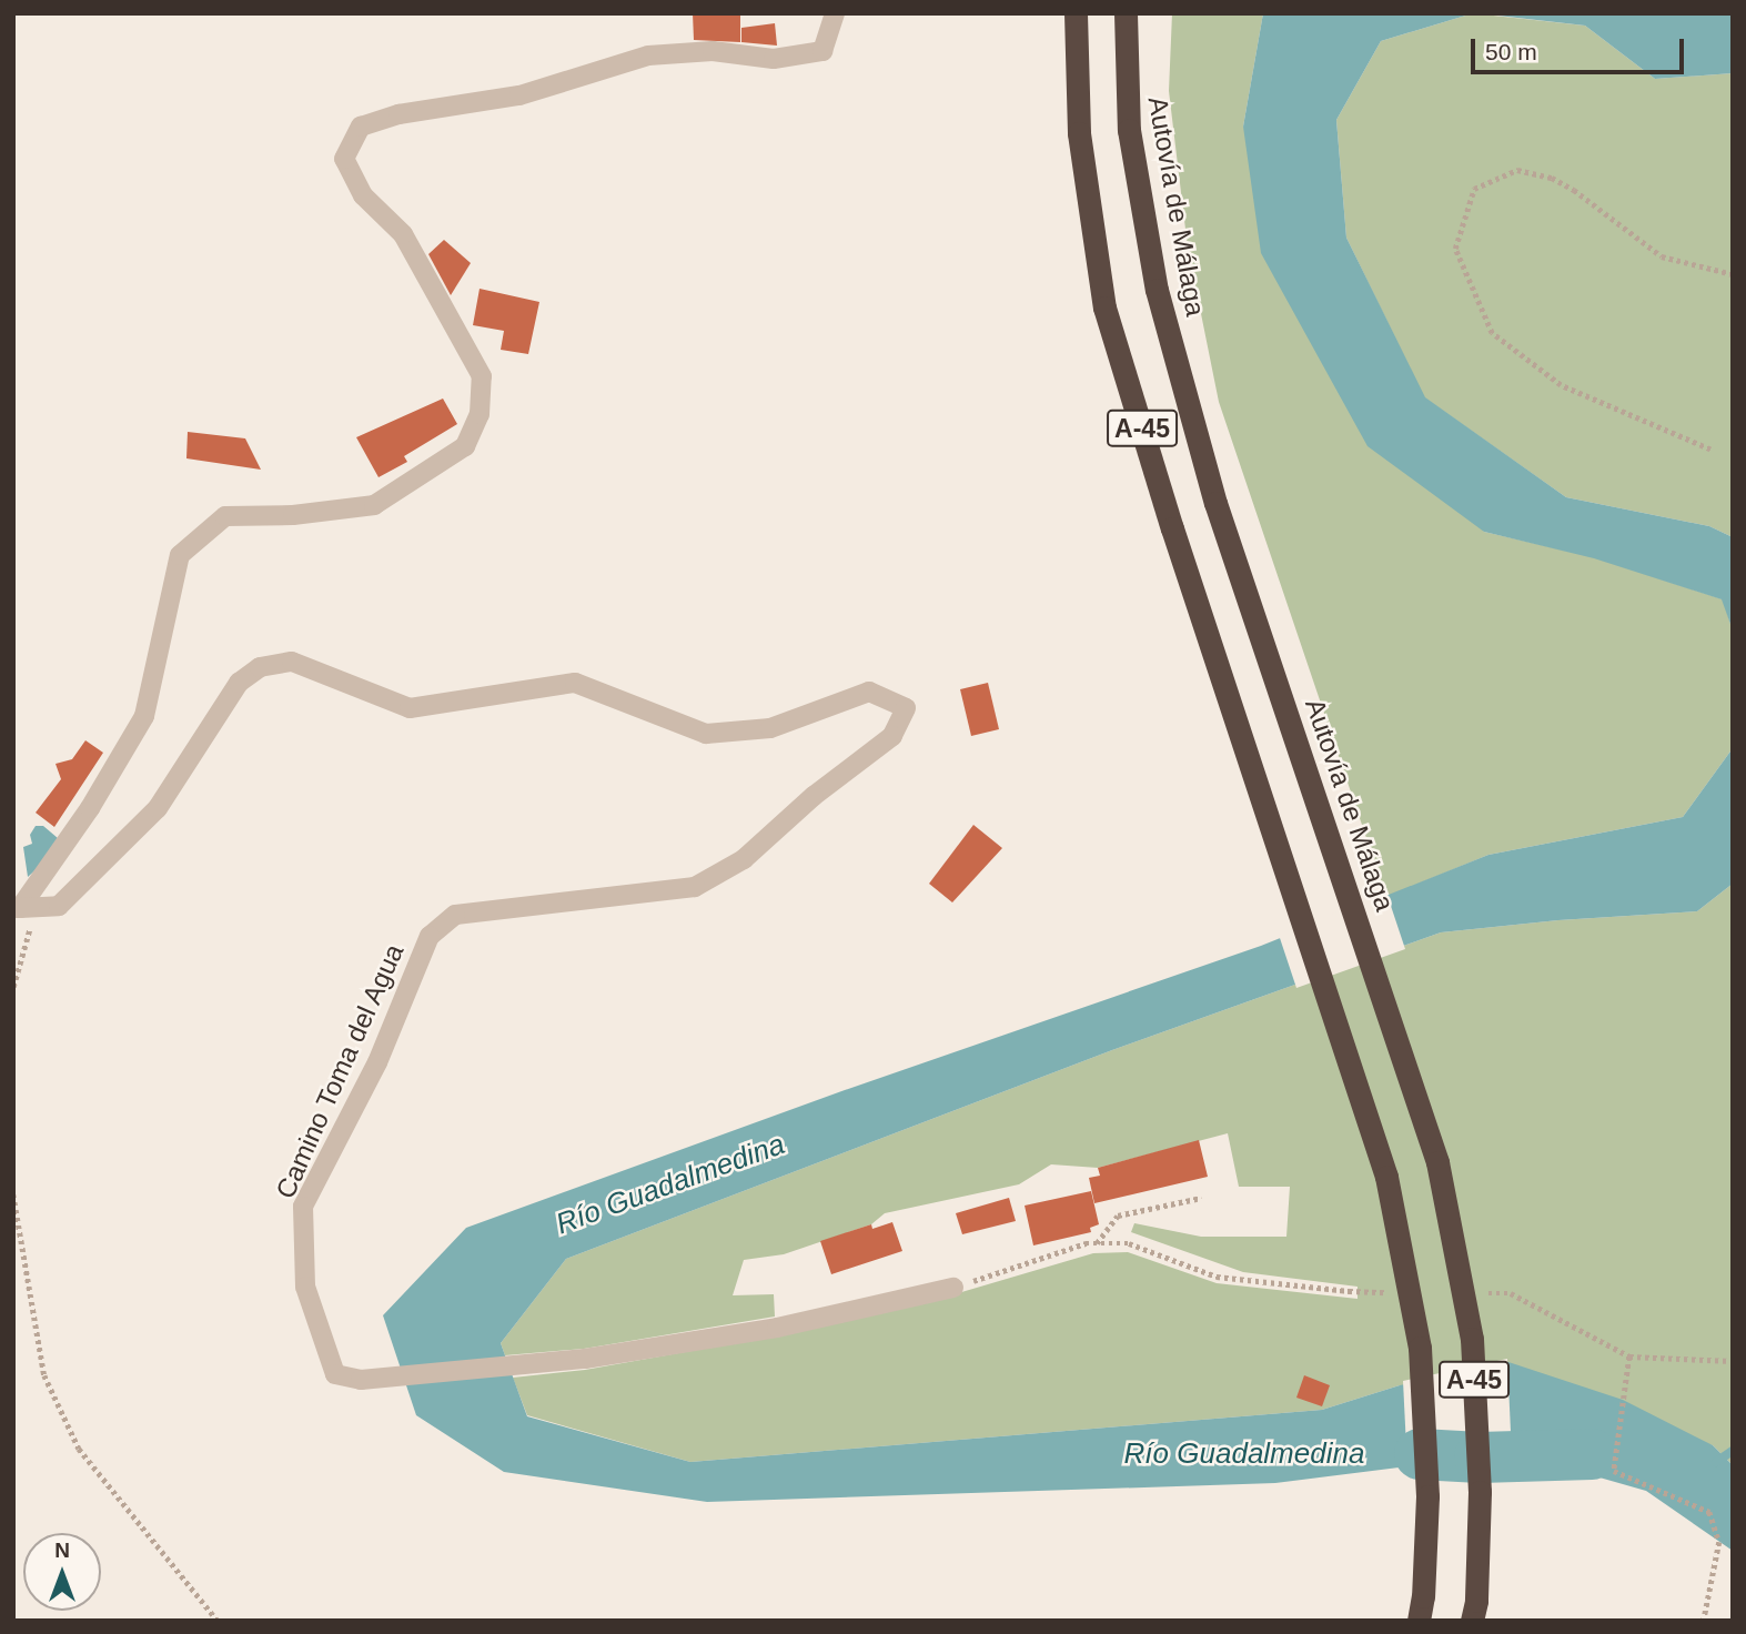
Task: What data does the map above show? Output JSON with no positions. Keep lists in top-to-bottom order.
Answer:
{
  "streets": {
    "highway": ["Autovía de Málaga", "A-45"],
    "street": ["Camino Toma del Agua"]
  },
  "water": ["Río Guadalmedina"],
  "scale_bar": "50 m",
  "north": "top"
}
